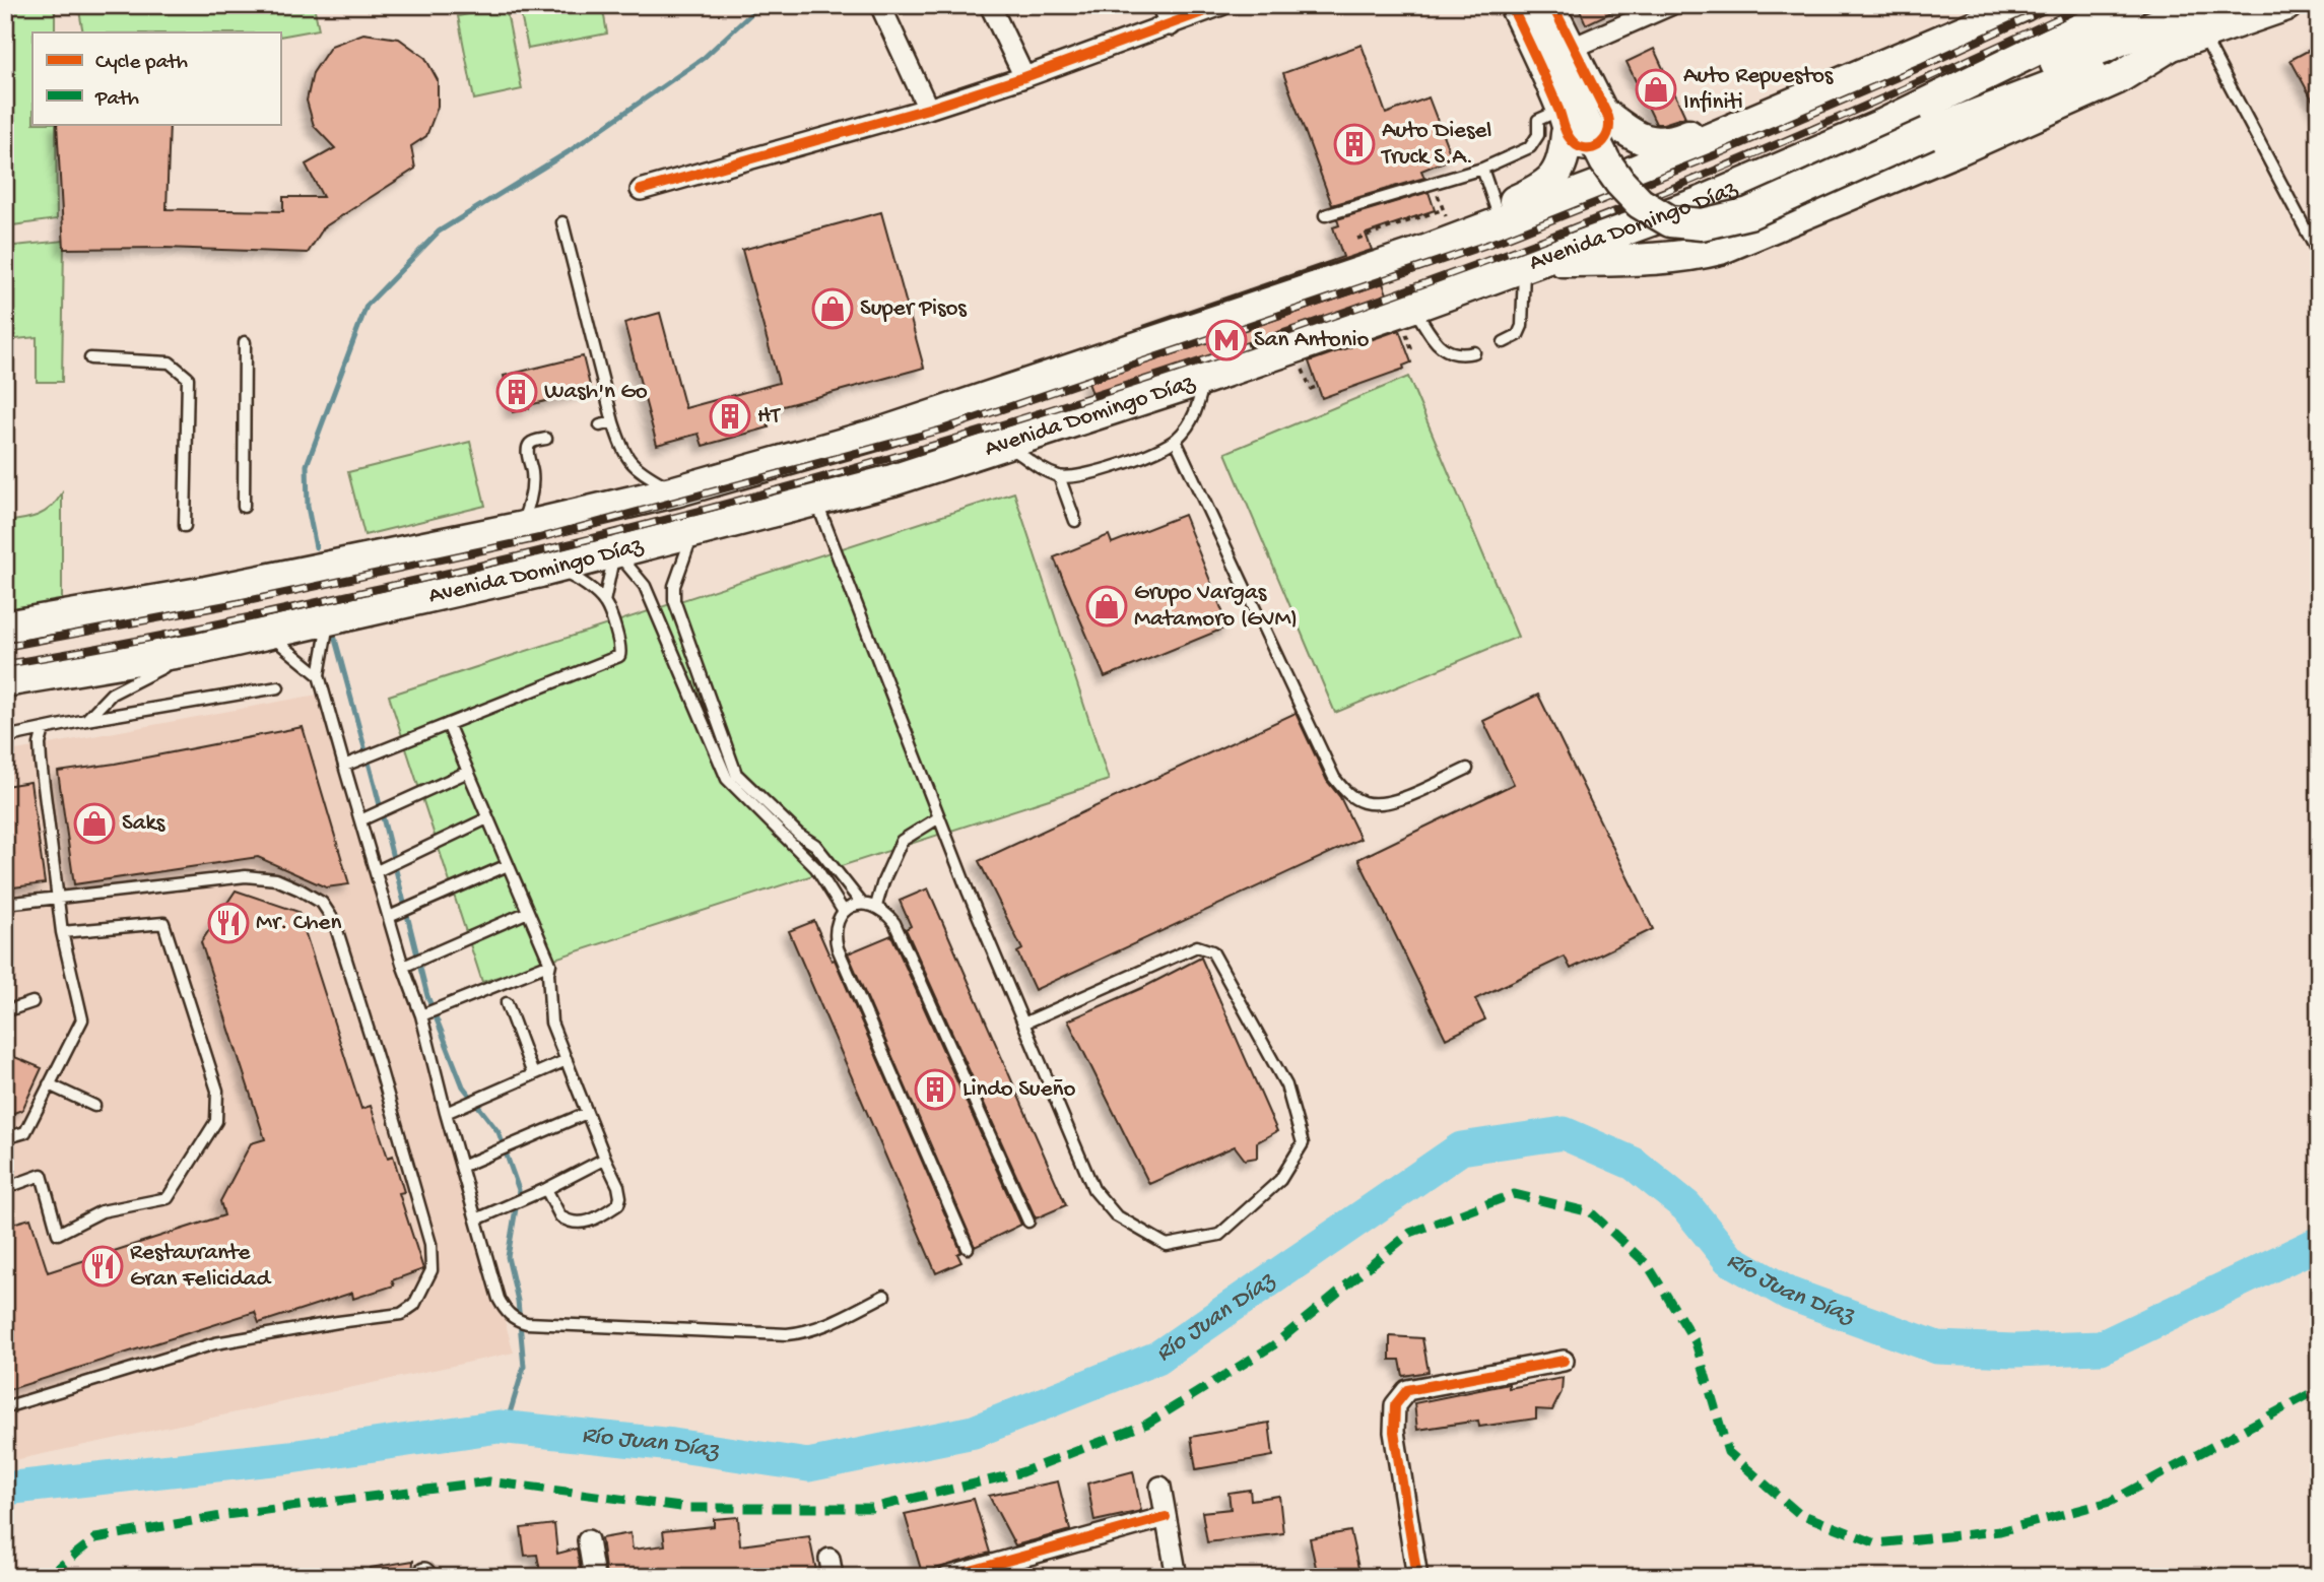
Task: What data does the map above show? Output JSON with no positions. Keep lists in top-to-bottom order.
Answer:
{
  "streets": {
    "main road": ["Avenida Domingo Díaz"]
  },
  "water": ["Río Juan Díaz"],
  "places": {
    "shop": [
      "Auto Repuestos Infiniti",
      "Super Pisos",
      "Grupo Vargas Matamoro (GVM)",
      "Saks"
    ],
    "building": [
      "Auto Diesel Truck S.A.",
      "Wash'n Go",
      "HT",
      "Lindo Sueño"
    ],
    "metro station": ["San Antonio"],
    "restaurant": ["Mr. Chen", "Restaurante Gran Felicidad"]
  },
  "legend": ["Cycle path", "Path"]
}
